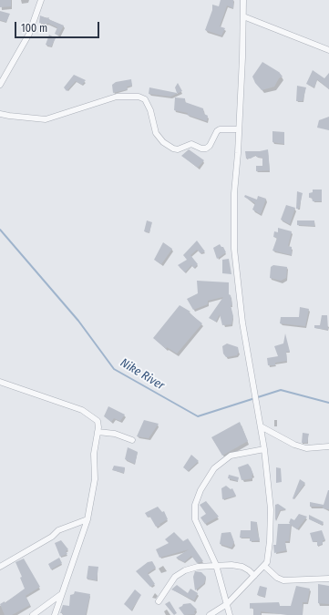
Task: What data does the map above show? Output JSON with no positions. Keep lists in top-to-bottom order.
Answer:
{
  "water": ["Nike River"],
  "scale_bar": "100 m"
}
